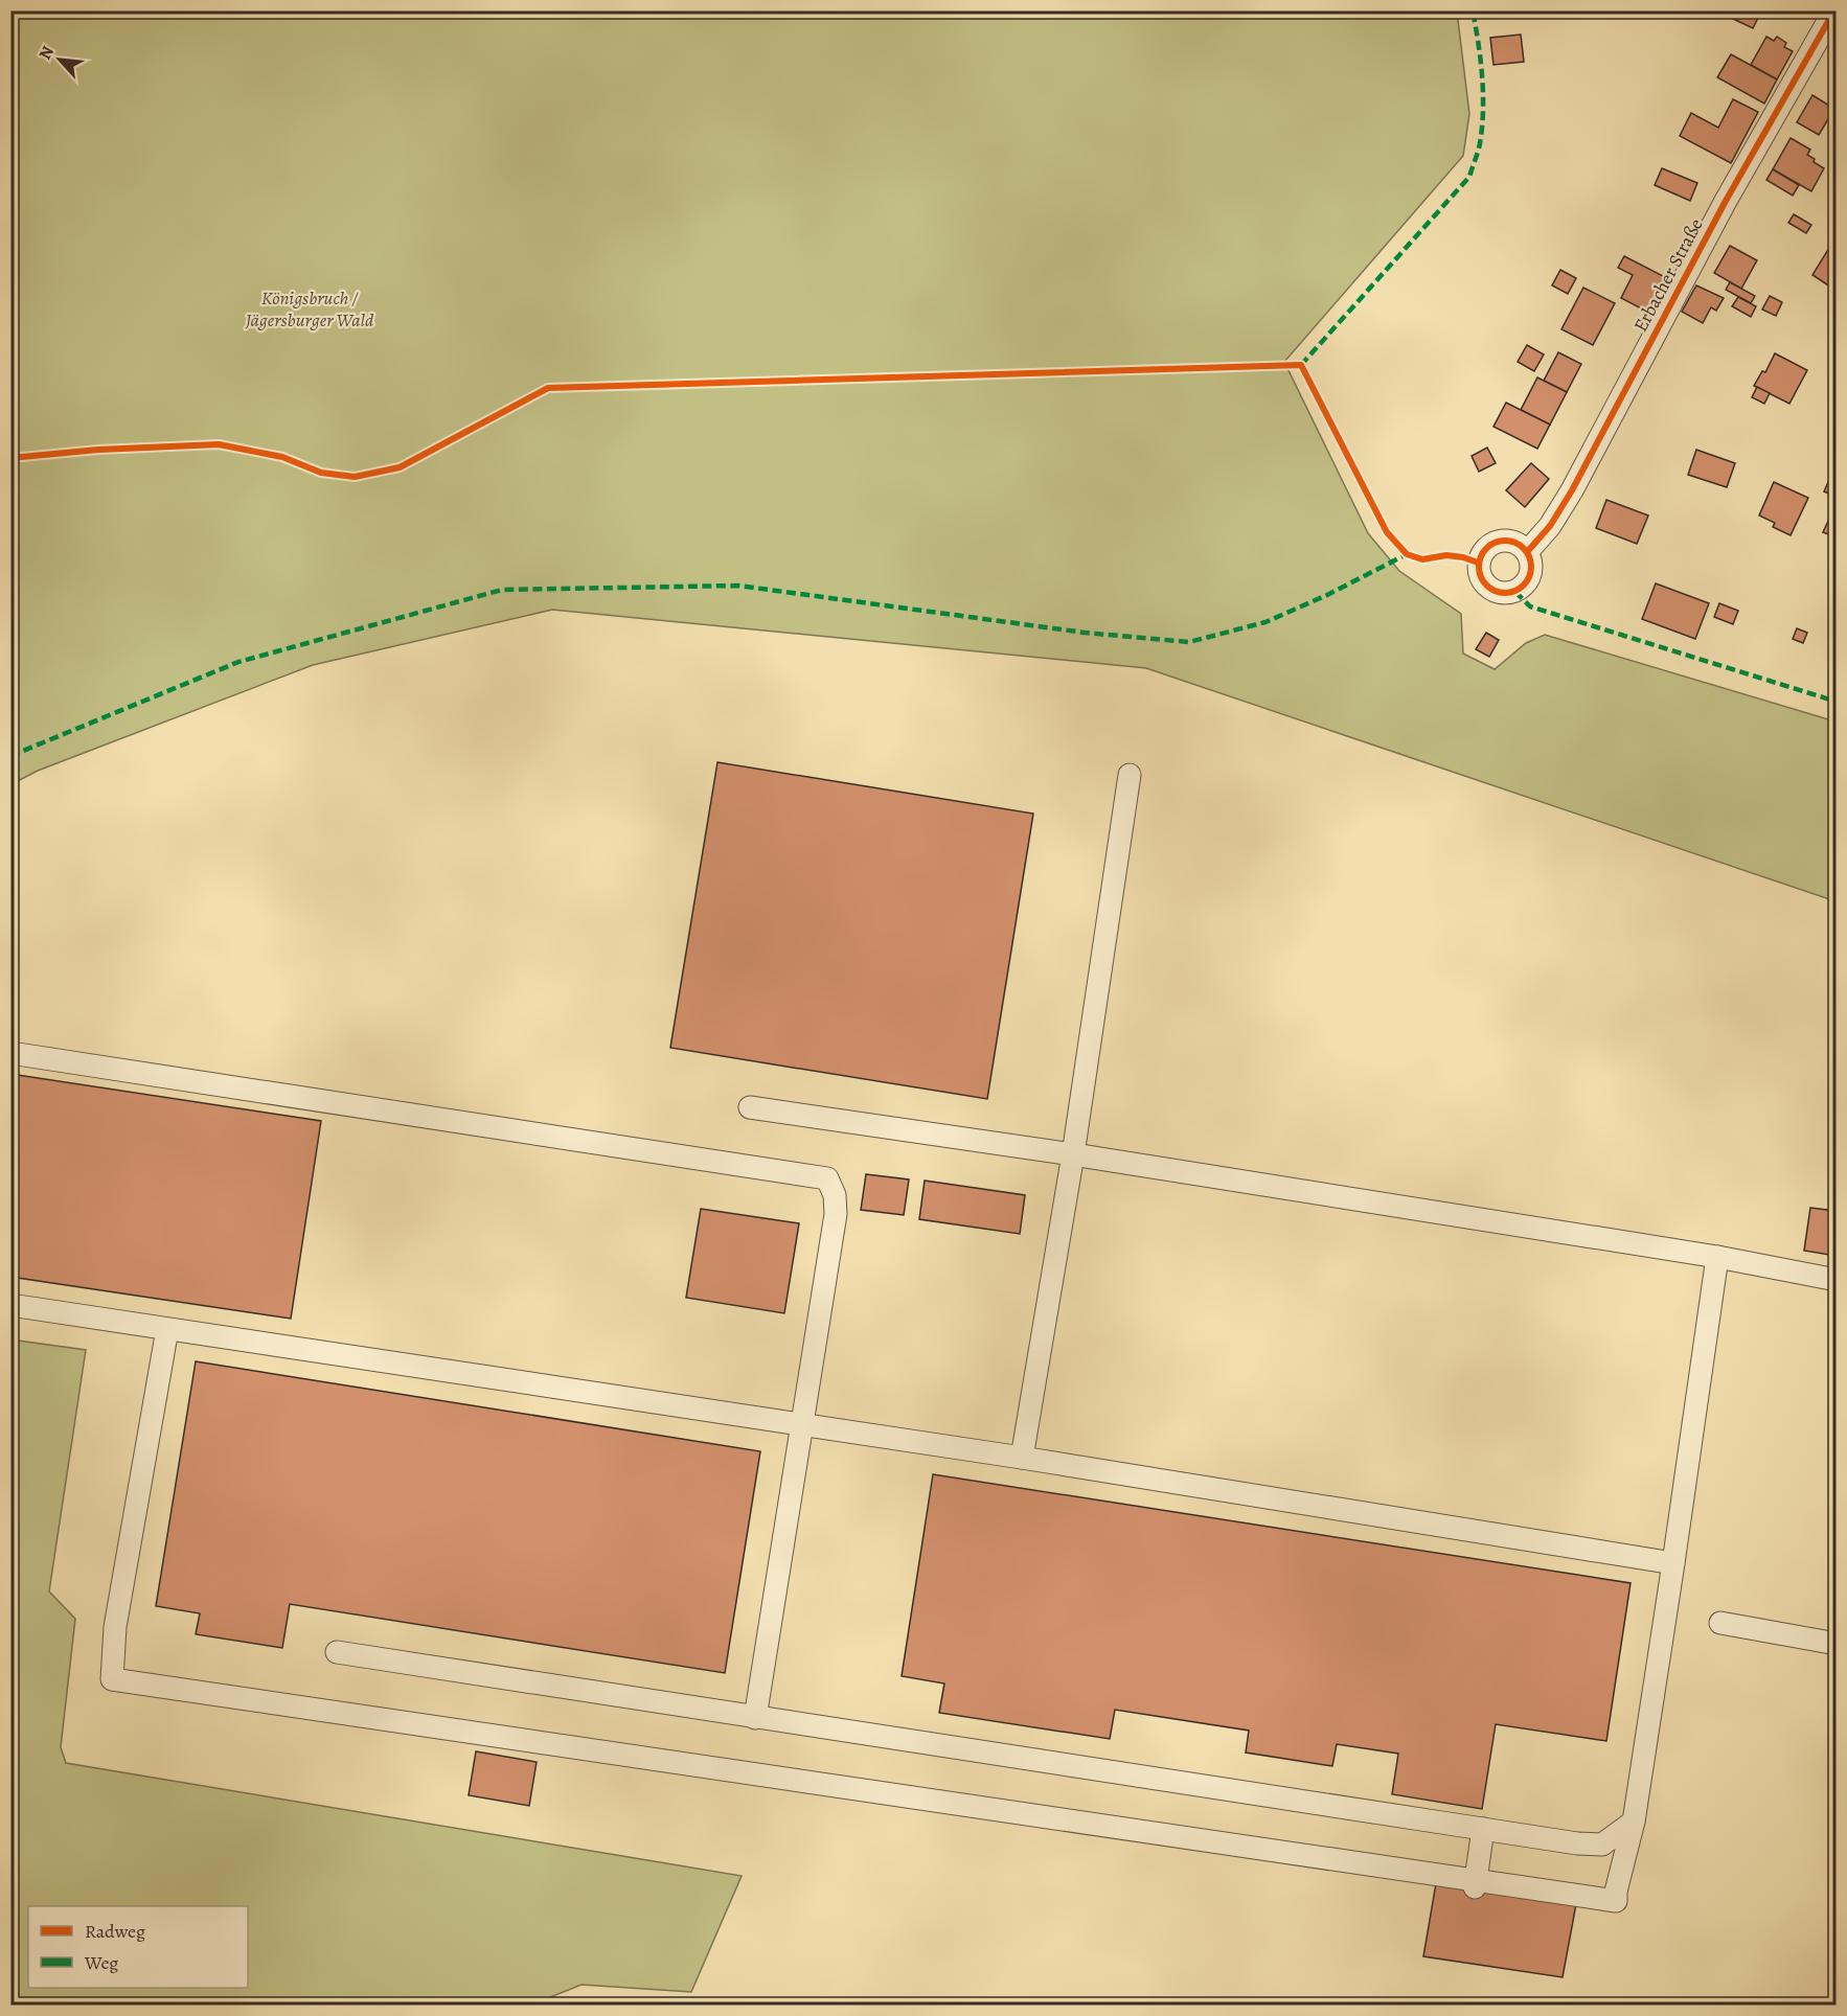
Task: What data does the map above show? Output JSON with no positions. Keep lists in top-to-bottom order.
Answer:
{
  "streets": {
    "street": ["Erbacher Straße"]
  },
  "parks": ["Königsbruch / Jägersburger Wald"],
  "legend": ["Radweg", "Weg"],
  "north": "top left"
}
